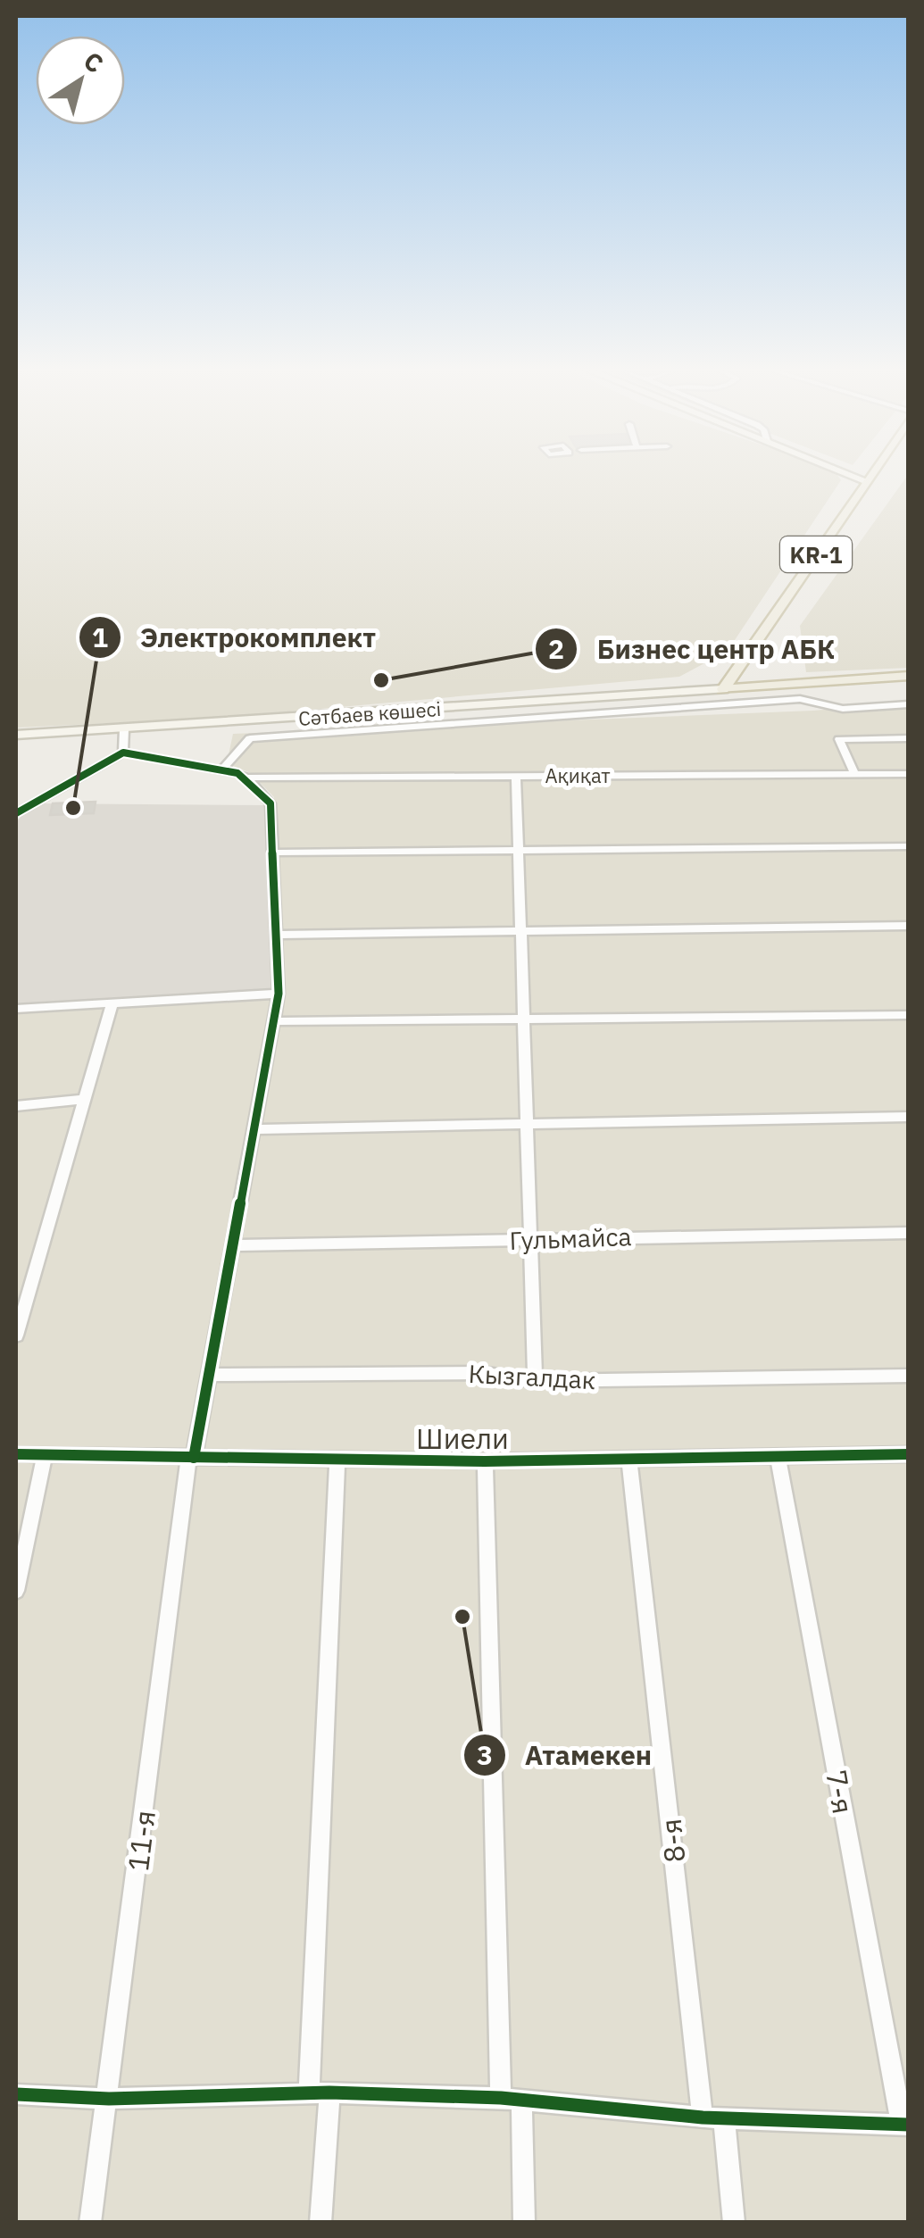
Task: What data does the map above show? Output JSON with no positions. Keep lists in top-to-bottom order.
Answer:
{
  "streets": {
    "main road": ["KR-1", "Сәтбаев көшесі"],
    "street": [
      "Ақиқат",
      "Гульмайса",
      "Кызгалдак",
      "Шиели",
      "7-я",
      "11-я",
      "8-я"
    ]
  },
  "crossings": [
    ["KR-1", "Сәтбаев көшесі"],
    ["Ақиқат", "11-я"],
    ["Гульмайса", "11-я"],
    ["Кызгалдак", "11-я"],
    ["Шиели", "7-я"],
    ["Шиели", "11-я"],
    ["Шиели", "8-я"]
  ],
  "places": ["Бизнес центр АБК", "Электрокомплект", "Атамекен"],
  "north": "top right"
}
